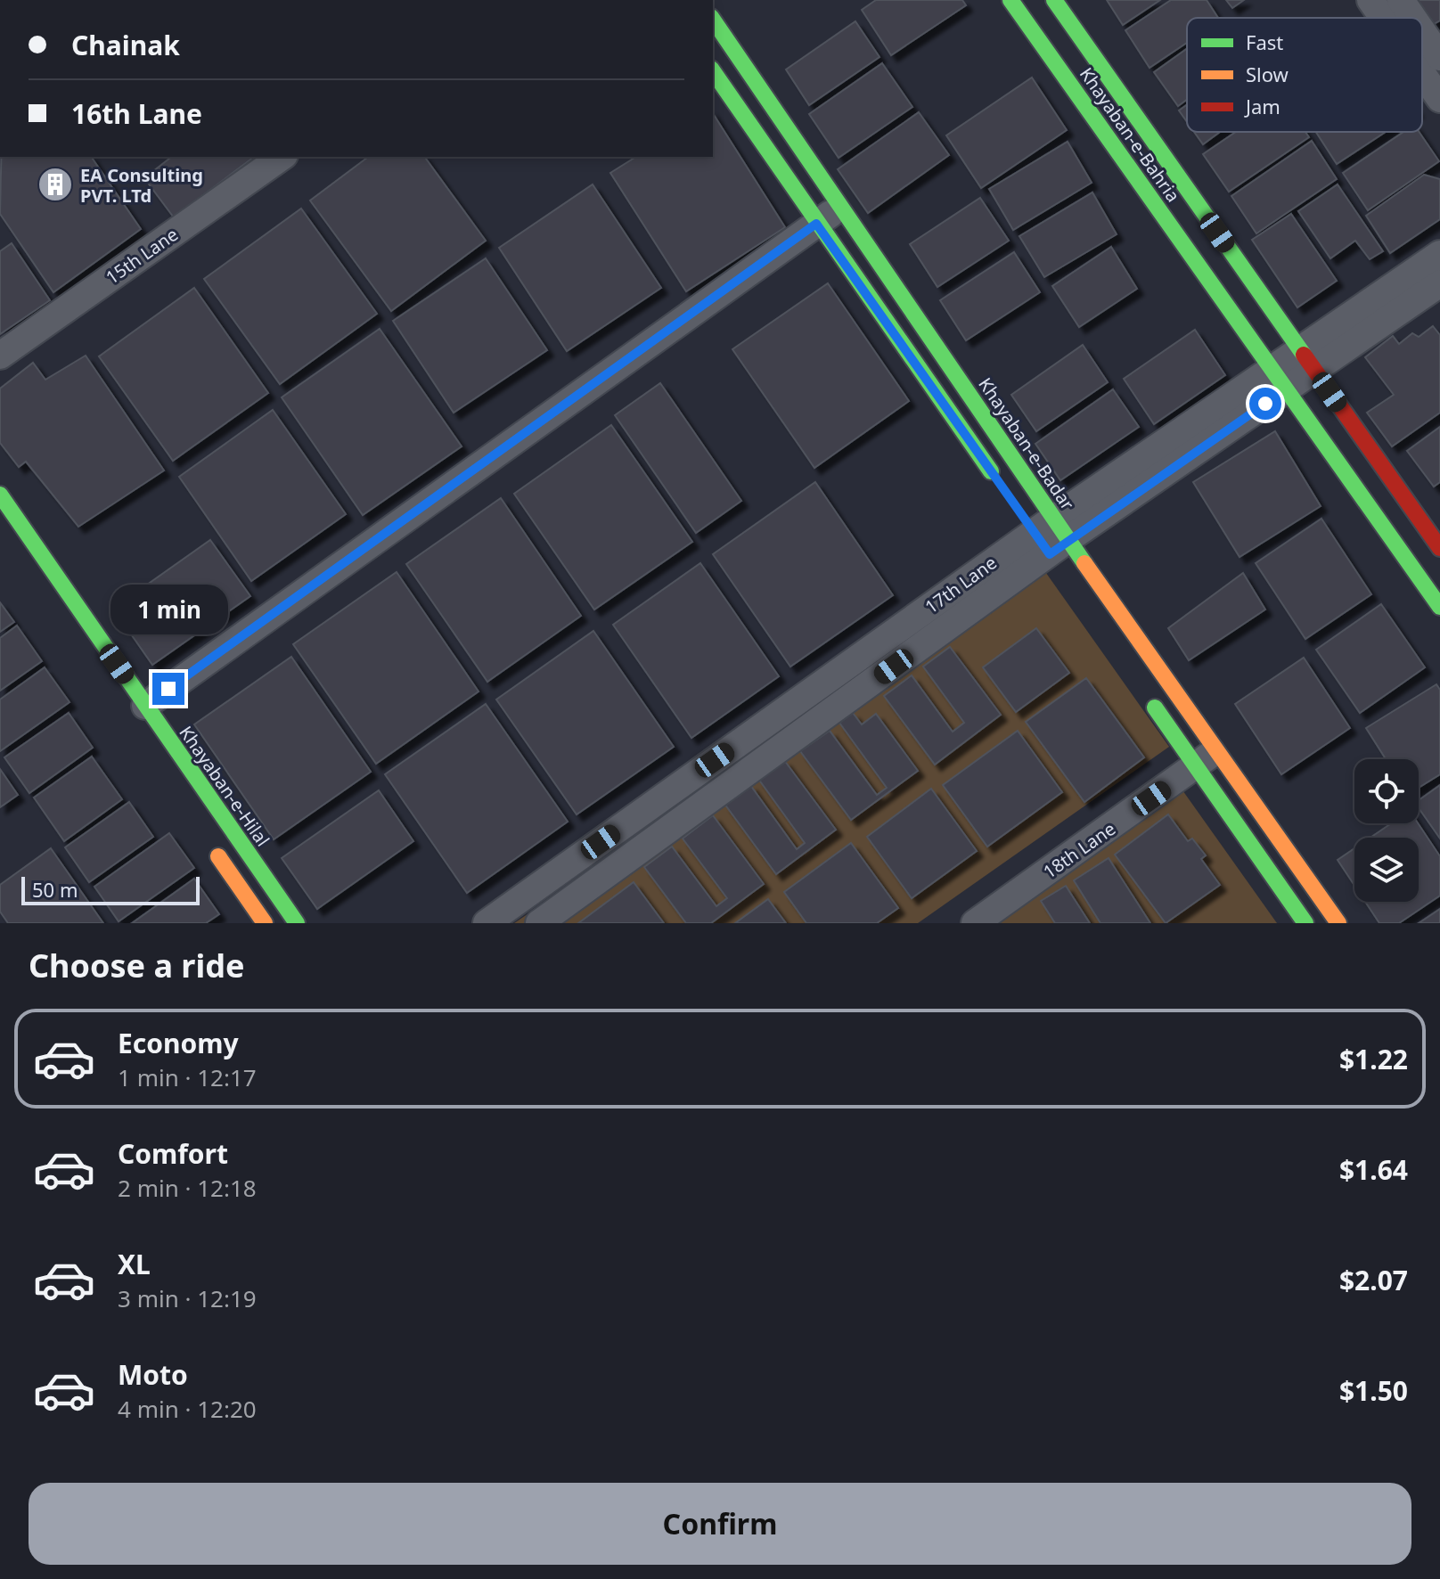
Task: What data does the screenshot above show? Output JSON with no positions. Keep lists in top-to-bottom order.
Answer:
{
  "streets": {
    "main road": ["Khayaban-e-Bahria", "Khayaban-e-Badar", "Khayaban-e-Hilal"],
    "street": ["15th Lane", "17th Lane", "18th Lane"]
  },
  "crossings": [
    ["Khayaban-e-Bahria", "17th Lane"],
    ["Khayaban-e-Badar", "17th Lane"],
    ["Khayaban-e-Badar", "18th Lane"]
  ],
  "places": {
    "building": ["EA Consulting PVT. LTd"]
  },
  "legend": ["Fast", "Slow", "Jam"],
  "scale_bar": "50 m",
  "page": {
    "banner": ["Chainak", "16th Lane"],
    "bubble": "1 min",
    "scale": "50 m",
    "heading": "Choose a ride",
    "list": [
      {
        "name": "Economy",
        "note": "1 min · 12:17",
        "value": "$1.22"
      },
      {
        "name": "Comfort",
        "note": "2 min · 12:18",
        "value": "$1.64"
      },
      {
        "name": "XL",
        "note": "3 min · 12:19",
        "value": "$2.07"
      },
      {
        "name": "Moto",
        "note": "4 min · 12:20",
        "value": "$1.50"
      }
    ],
    "buttons": "Confirm"
  }
}
